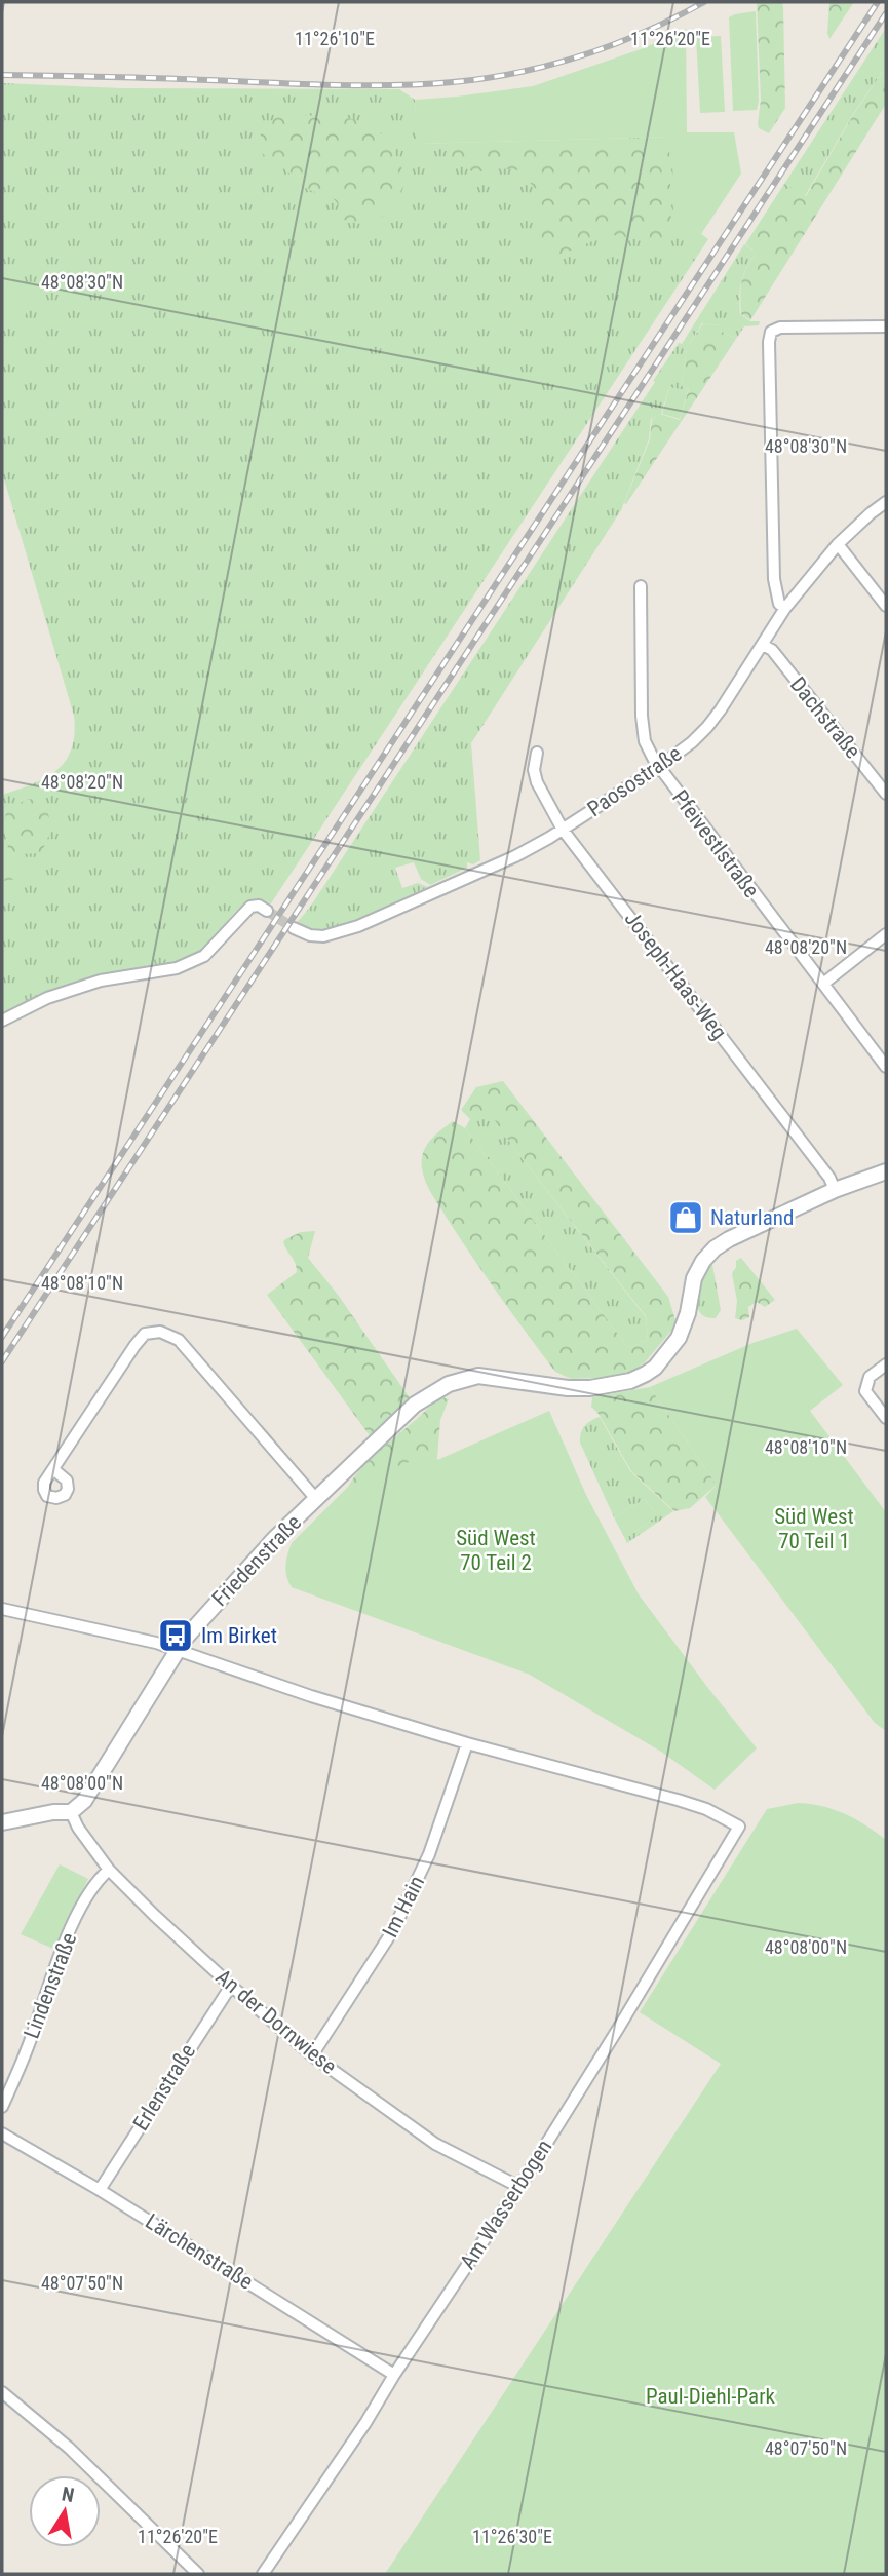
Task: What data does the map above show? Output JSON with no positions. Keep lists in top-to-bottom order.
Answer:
{
  "streets": {
    "street": [
      "Dachstraße",
      "Paosostraße",
      "Pfeivestlstraße",
      "Joseph-Haas-Weg",
      "Friedenstraße",
      "Im Hain",
      "Lindenstraße",
      "An der Dornwiese",
      "Erlenstraße",
      "Am Wasserbogen",
      "Lärchenstraße"
    ]
  },
  "crossings": [
    ["Dachstraße", "Paosostraße"],
    ["Paosostraße", "Pfeivestlstraße"],
    ["Paosostraße", "Joseph-Haas-Weg"],
    ["Joseph-Haas-Weg", "Friedenstraße"],
    ["Friedenstraße", "An der Dornwiese"],
    ["Im Hain", "An der Dornwiese"],
    ["Im Hain", "Am Wasserbogen"],
    ["Lindenstraße", "An der Dornwiese"],
    ["An der Dornwiese", "Erlenstraße"],
    ["An der Dornwiese", "Am Wasserbogen"],
    ["Erlenstraße", "Lärchenstraße"],
    ["Am Wasserbogen", "Lärchenstraße"]
  ],
  "parks": ["Süd West 70 Teil 1", "Süd West 70 Teil 2", "Paul-Diehl-Park"],
  "places": {
    "shop": ["Naturland"],
    "bus stop": ["Im Birket"]
  },
  "north": "top",
  "coordinates": [
    "11°26'10\"E",
    "11°26'20\"E",
    "48°08'30\"N",
    "48°08'20\"N",
    "48°08'10\"N",
    "48°08'00\"N",
    "48°07'50\"N",
    "11°26'30\"E"
  ]
}
